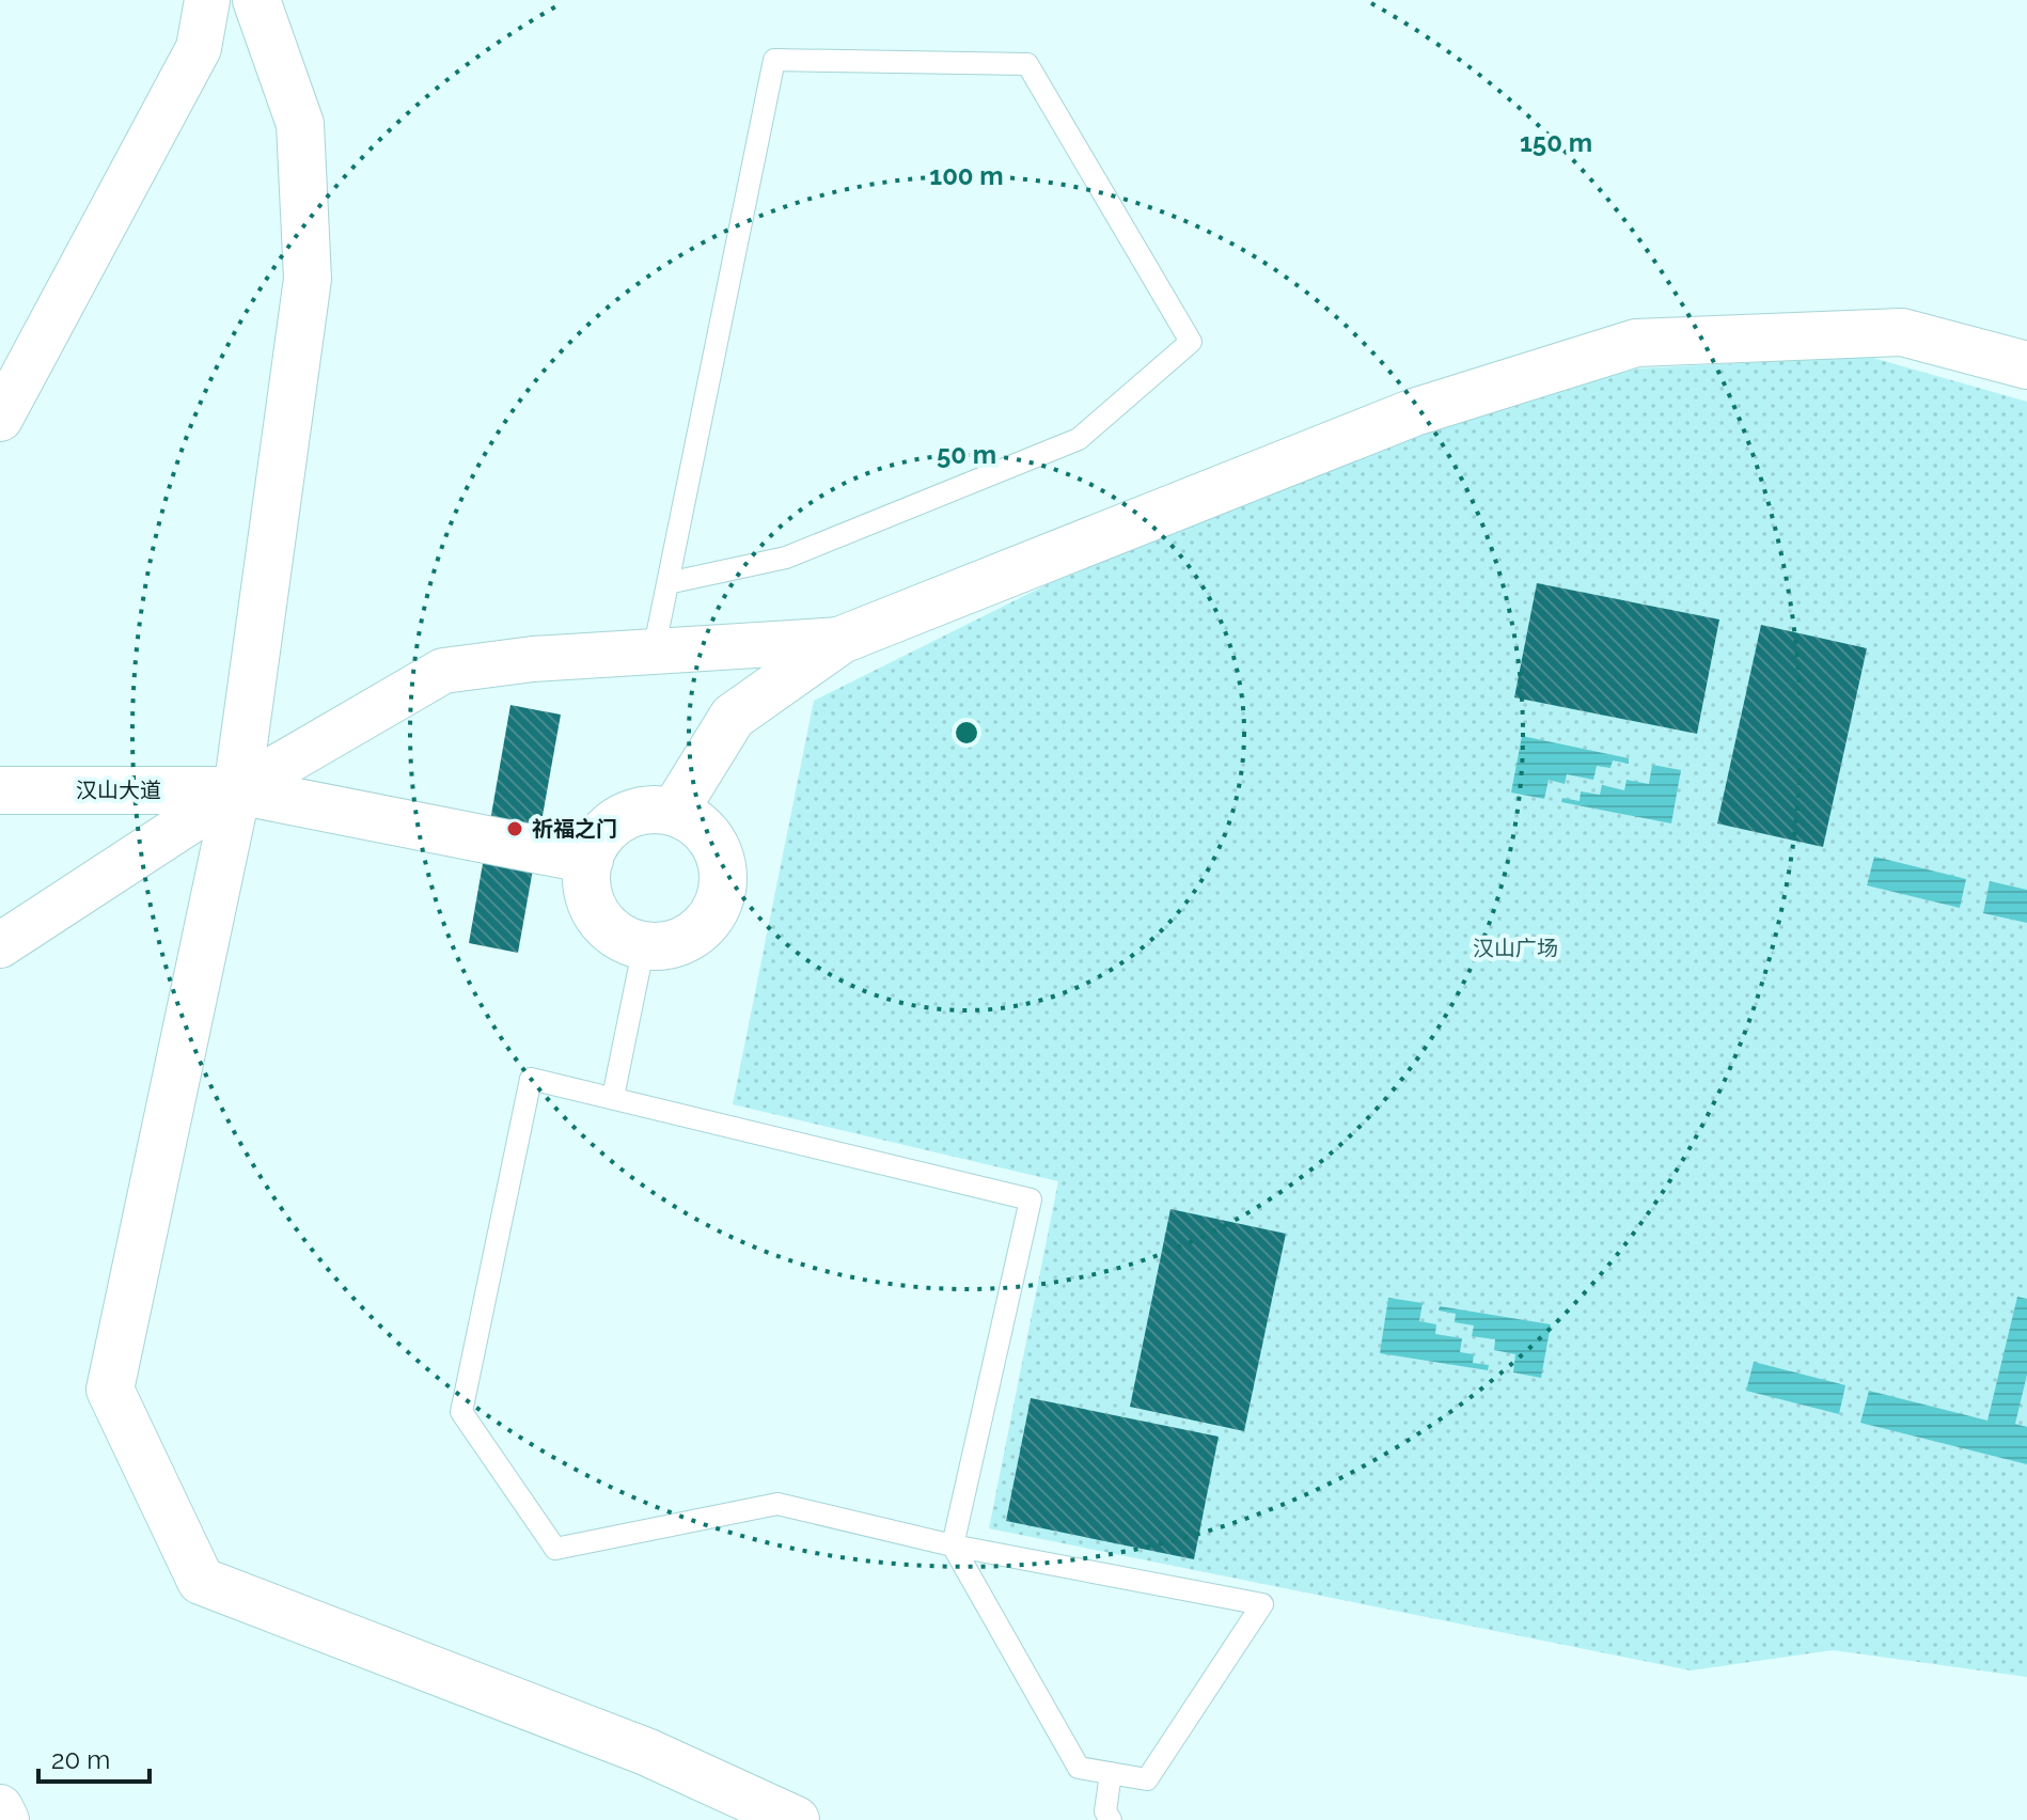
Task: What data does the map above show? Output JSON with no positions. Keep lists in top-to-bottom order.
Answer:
{
  "streets": {
    "street": ["汉山大道"]
  },
  "parks": ["汉山广场"],
  "places": ["祈福之门"],
  "scale_bar": "20 m",
  "rings": ["150 m", "100 m", "50 m"]
}
